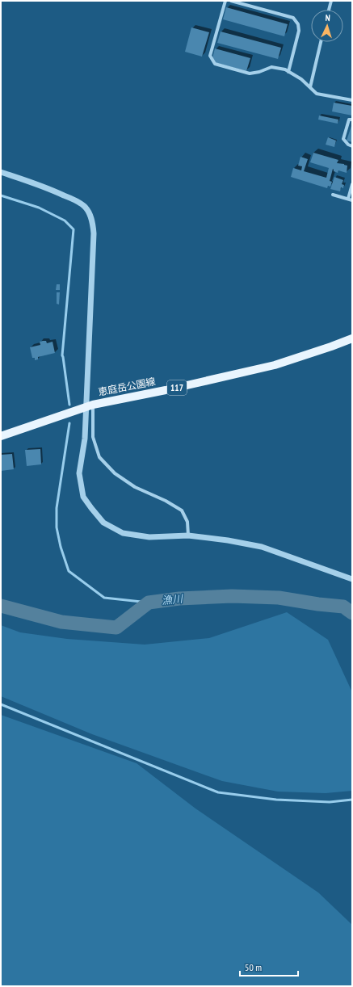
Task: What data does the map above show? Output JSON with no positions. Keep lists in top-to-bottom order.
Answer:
{
  "streets": {
    "main road": ["恵庭岳公園線", "117"]
  },
  "water": ["漁川"],
  "scale_bar": "50 m",
  "north": "top"
}
